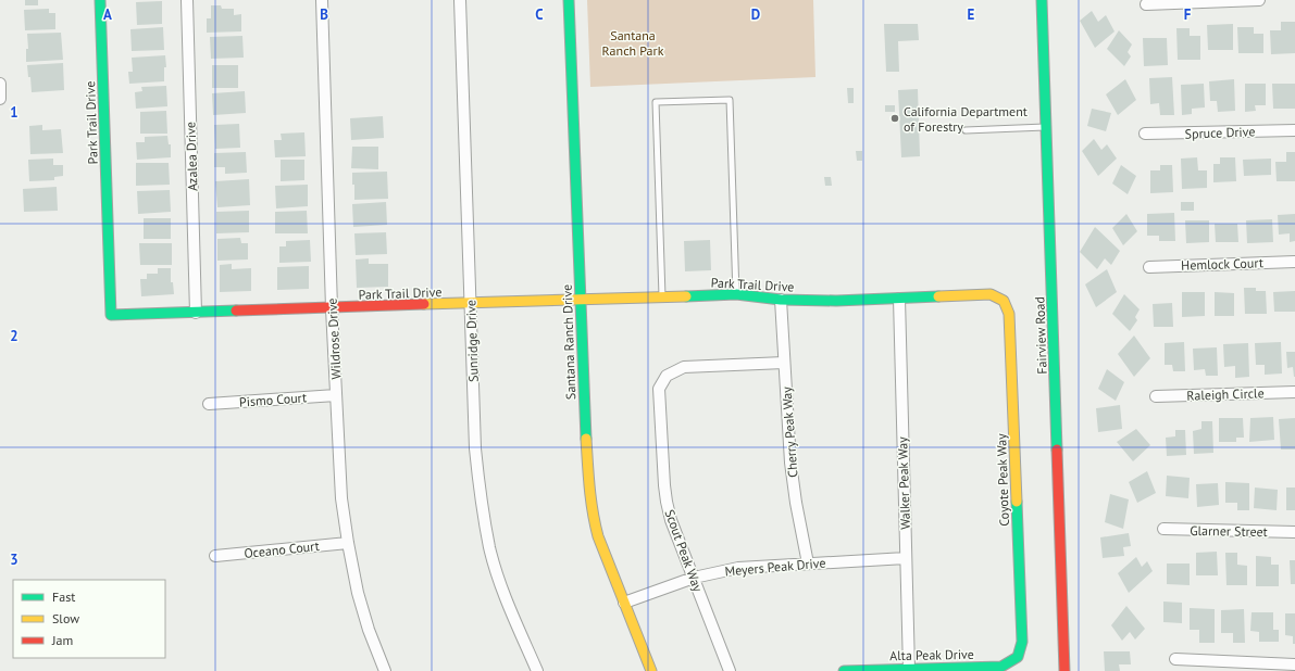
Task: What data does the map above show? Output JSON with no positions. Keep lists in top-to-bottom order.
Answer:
{
  "streets": {
    "street": [
      "Park Trail Drive",
      "Spruce Drive",
      "Azalea Drive",
      "Hemlock Court",
      "Fairview Road",
      "Wildrose Drive",
      "Sunridge Drive",
      "Santana Ranch Drive",
      "Raleigh Circle",
      "Pismo Court",
      "Cherry Peak Way",
      "Coyote Peak Way",
      "Walker Peak Way",
      "Glarner Street",
      "Oceano Court",
      "Scout Peak Way",
      "Meyers Peak Drive",
      "Alta Peak Drive"
    ]
  },
  "crossings": [
    ["Park Trail Drive", "Azalea Drive"],
    ["Park Trail Drive", "Wildrose Drive"],
    ["Park Trail Drive", "Sunridge Drive"],
    ["Park Trail Drive", "Santana Ranch Drive"],
    ["Park Trail Drive", "Cherry Peak Way"],
    ["Park Trail Drive", "Coyote Peak Way"],
    ["Park Trail Drive", "Walker Peak Way"],
    ["Wildrose Drive", "Pismo Court"],
    ["Wildrose Drive", "Oceano Court"],
    ["Santana Ranch Drive", "Meyers Peak Drive"],
    ["Cherry Peak Way", "Scout Peak Way"],
    ["Cherry Peak Way", "Meyers Peak Drive"],
    ["Coyote Peak Way", "Alta Peak Drive"],
    ["Walker Peak Way", "Meyers Peak Drive"],
    ["Walker Peak Way", "Alta Peak Drive"],
    ["Scout Peak Way", "Meyers Peak Drive"]
  ],
  "parks": ["Santana Ranch Park"],
  "places": ["California Department of Forestry"],
  "legend": ["Fast", "Slow", "Jam"],
  "grid": {
    "columns": [
      "A",
      "B",
      "C",
      "D",
      "E",
      "F"
    ],
    "rows": ["1", "2", "3"]
  }
}
